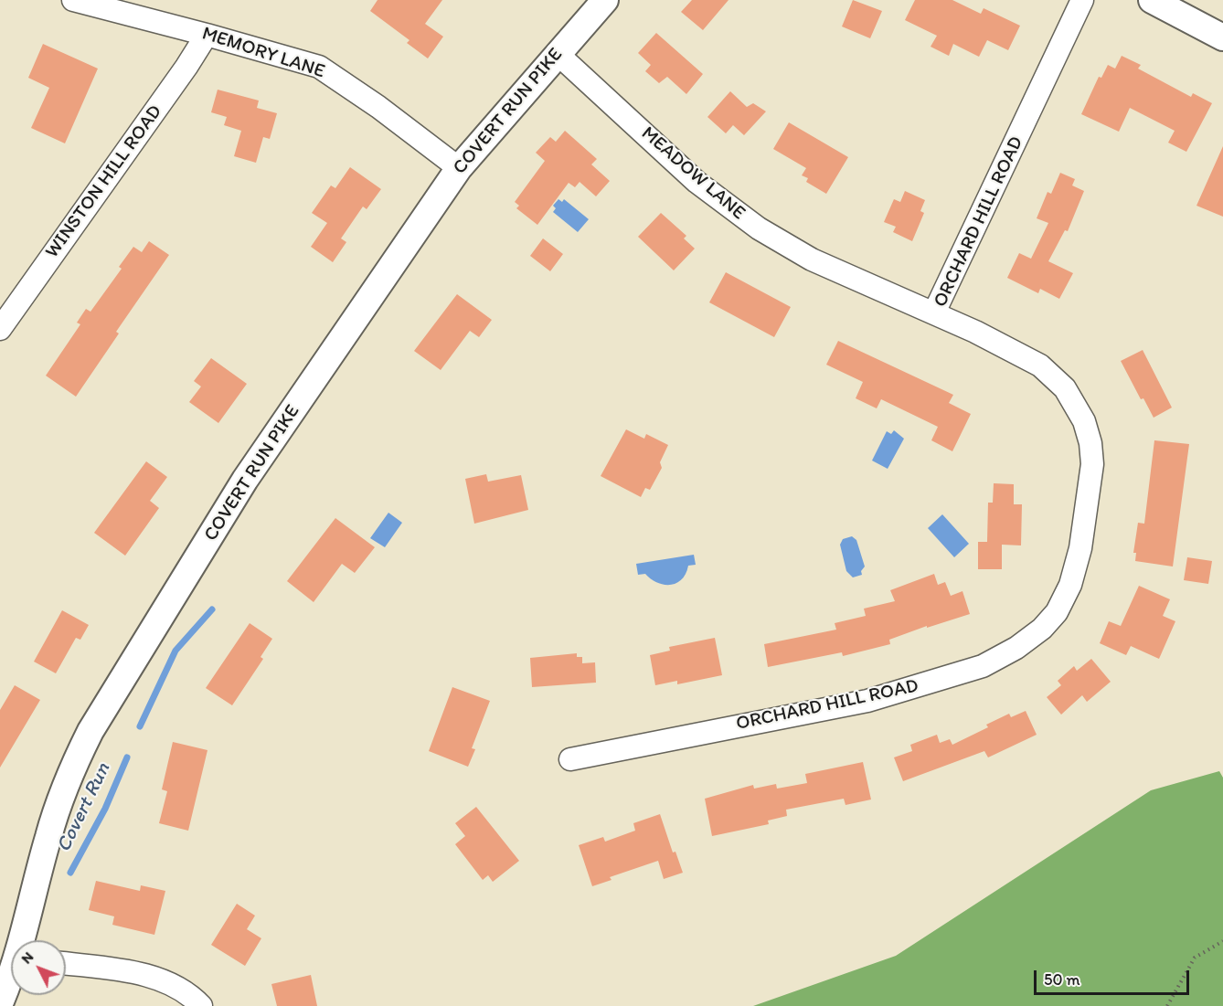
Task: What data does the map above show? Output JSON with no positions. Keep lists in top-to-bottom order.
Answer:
{
  "streets": {
    "street": [
      "MEMORY LANE",
      "COVERT RUN PIKE",
      "MEADOW LANE",
      "WINSTON HILL ROAD",
      "ORCHARD HILL ROAD"
    ]
  },
  "crossings": [
    ["MEMORY LANE", "COVERT RUN PIKE"],
    ["MEMORY LANE", "WINSTON HILL ROAD"],
    ["COVERT RUN PIKE", "MEADOW LANE"],
    ["MEADOW LANE", "ORCHARD HILL ROAD"]
  ],
  "water": ["Covert Run"],
  "scale_bar": "50 m",
  "north": "top left"
}
